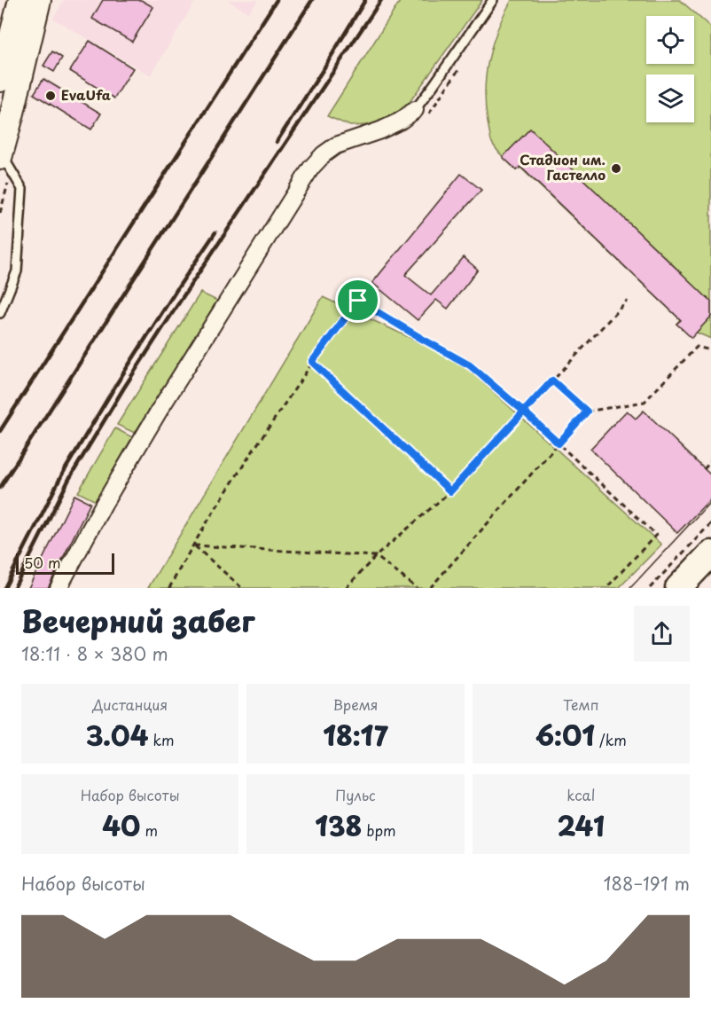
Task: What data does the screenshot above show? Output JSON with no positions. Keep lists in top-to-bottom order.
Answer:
{
  "places": ["EvaUfa", "Стадион им. Гастелло"],
  "scale_bar": "50 m",
  "page": {
    "scale": "50 m",
    "heading": ["Вечерний забег", "18:11 · 8 × 380 m"],
    "stats": [
      ["Дистанция", "3.04 km"],
      ["Время", "18:17"],
      ["Темп", "6:01 /km"],
      ["Набор высоты", "40 m"],
      ["Пульс", "138 bpm"],
      ["kcal", "241"]
    ],
    "chart": ["Набор высоты", "188–191 m"]
  }
}
